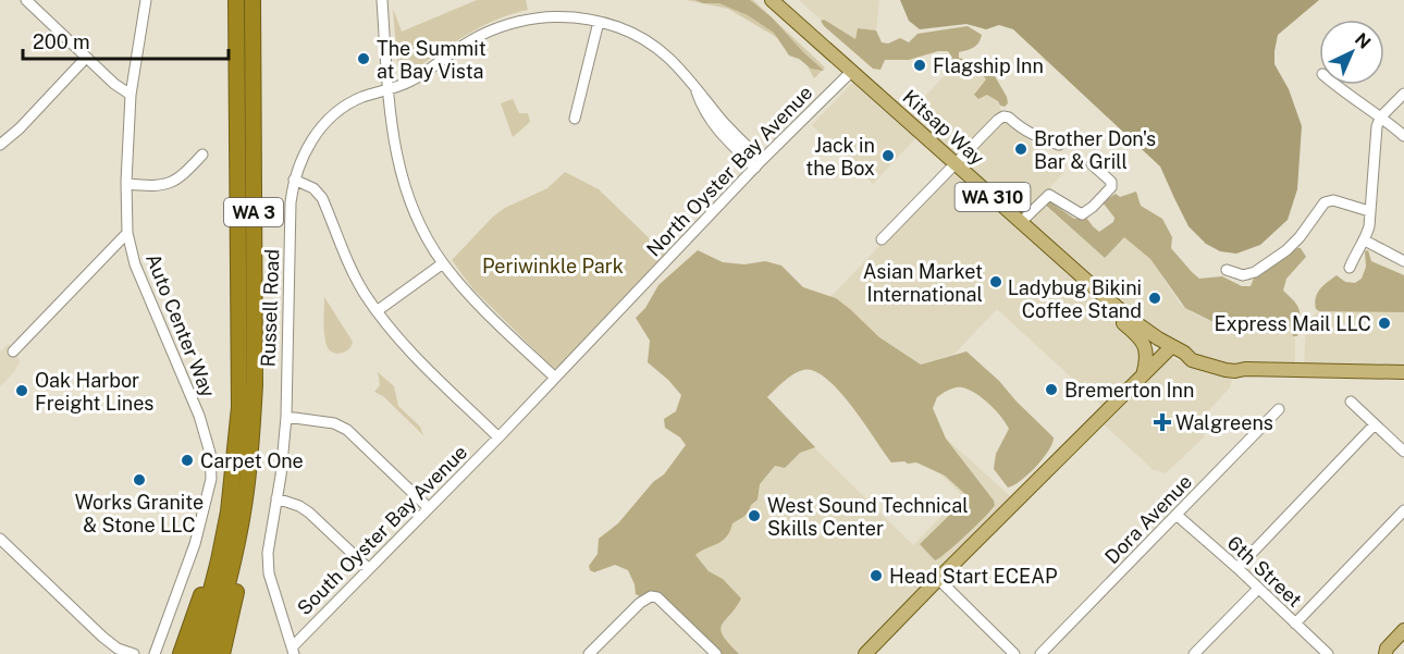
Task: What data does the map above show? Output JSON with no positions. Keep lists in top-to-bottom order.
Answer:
{
  "streets": {
    "highway": ["WA 3"],
    "main road": ["Kitsap Way", "WA 310"],
    "street": [
      "North Oyster Bay Avenue",
      "Russell Road",
      "Auto Center Way",
      "Dora Avenue",
      "South Oyster Bay Avenue",
      "6th Street"
    ]
  },
  "crossings": [
    ["Kitsap Way", "North Oyster Bay Avenue"],
    ["North Oyster Bay Avenue", "Russell Road"],
    ["North Oyster Bay Avenue", "South Oyster Bay Avenue"],
    ["Russell Road", "South Oyster Bay Avenue"],
    ["Dora Avenue", "6th Street"]
  ],
  "parks": ["Periwinkle Park"],
  "places": {
    "other": [
      "The Summit at Bay Vista",
      "Flagship Inn",
      "Brother Don's Bar & Grill",
      "Jack in the Box",
      "Asian Market International",
      "Ladybug Bikini Coffee Stand",
      "Express Mail LLC",
      "Bremerton Inn",
      "Oak Harbor Freight Lines",
      "Carpet One",
      "Works Granite & Stone LLC",
      "West Sound Technical Skills Center",
      "Head Start ECEAP"
    ],
    "health": ["Walgreens"]
  },
  "scale_bar": "200 m",
  "north": "top right"
}
